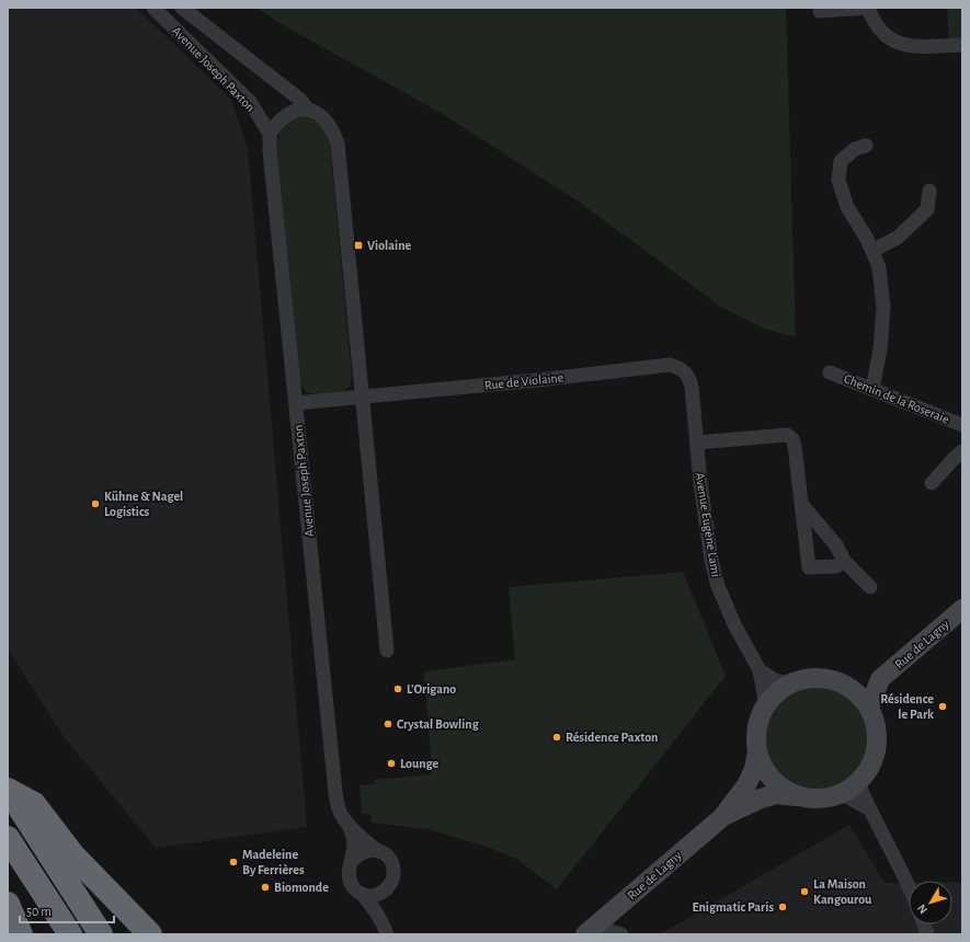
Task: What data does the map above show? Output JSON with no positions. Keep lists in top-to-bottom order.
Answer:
{
  "streets": {
    "main road": ["Rue de Lagny"],
    "street": [
      "Avenue Joseph Paxton",
      "Rue de Violaine",
      "Chemin de la Roseraie",
      "Avenue Eugène Lami"
    ]
  },
  "crossings": [
    ["Avenue Joseph Paxton", "Rue de Violaine"],
    ["Rue de Violaine", "Avenue Eugène Lami"]
  ],
  "places": {
    "transit": ["Violaine"],
    "other": [
      "Kühne & Nagel Logistics",
      "L'Origano",
      "Résidence le Park",
      "Crystal Bowling",
      "Résidence Paxton",
      "Lounge",
      "Madeleine By Ferrières",
      "Biomonde",
      "La Maison Kangourou",
      "Enigmatic Paris"
    ]
  },
  "scale_bar": "50 m",
  "north": "bottom left"
}
